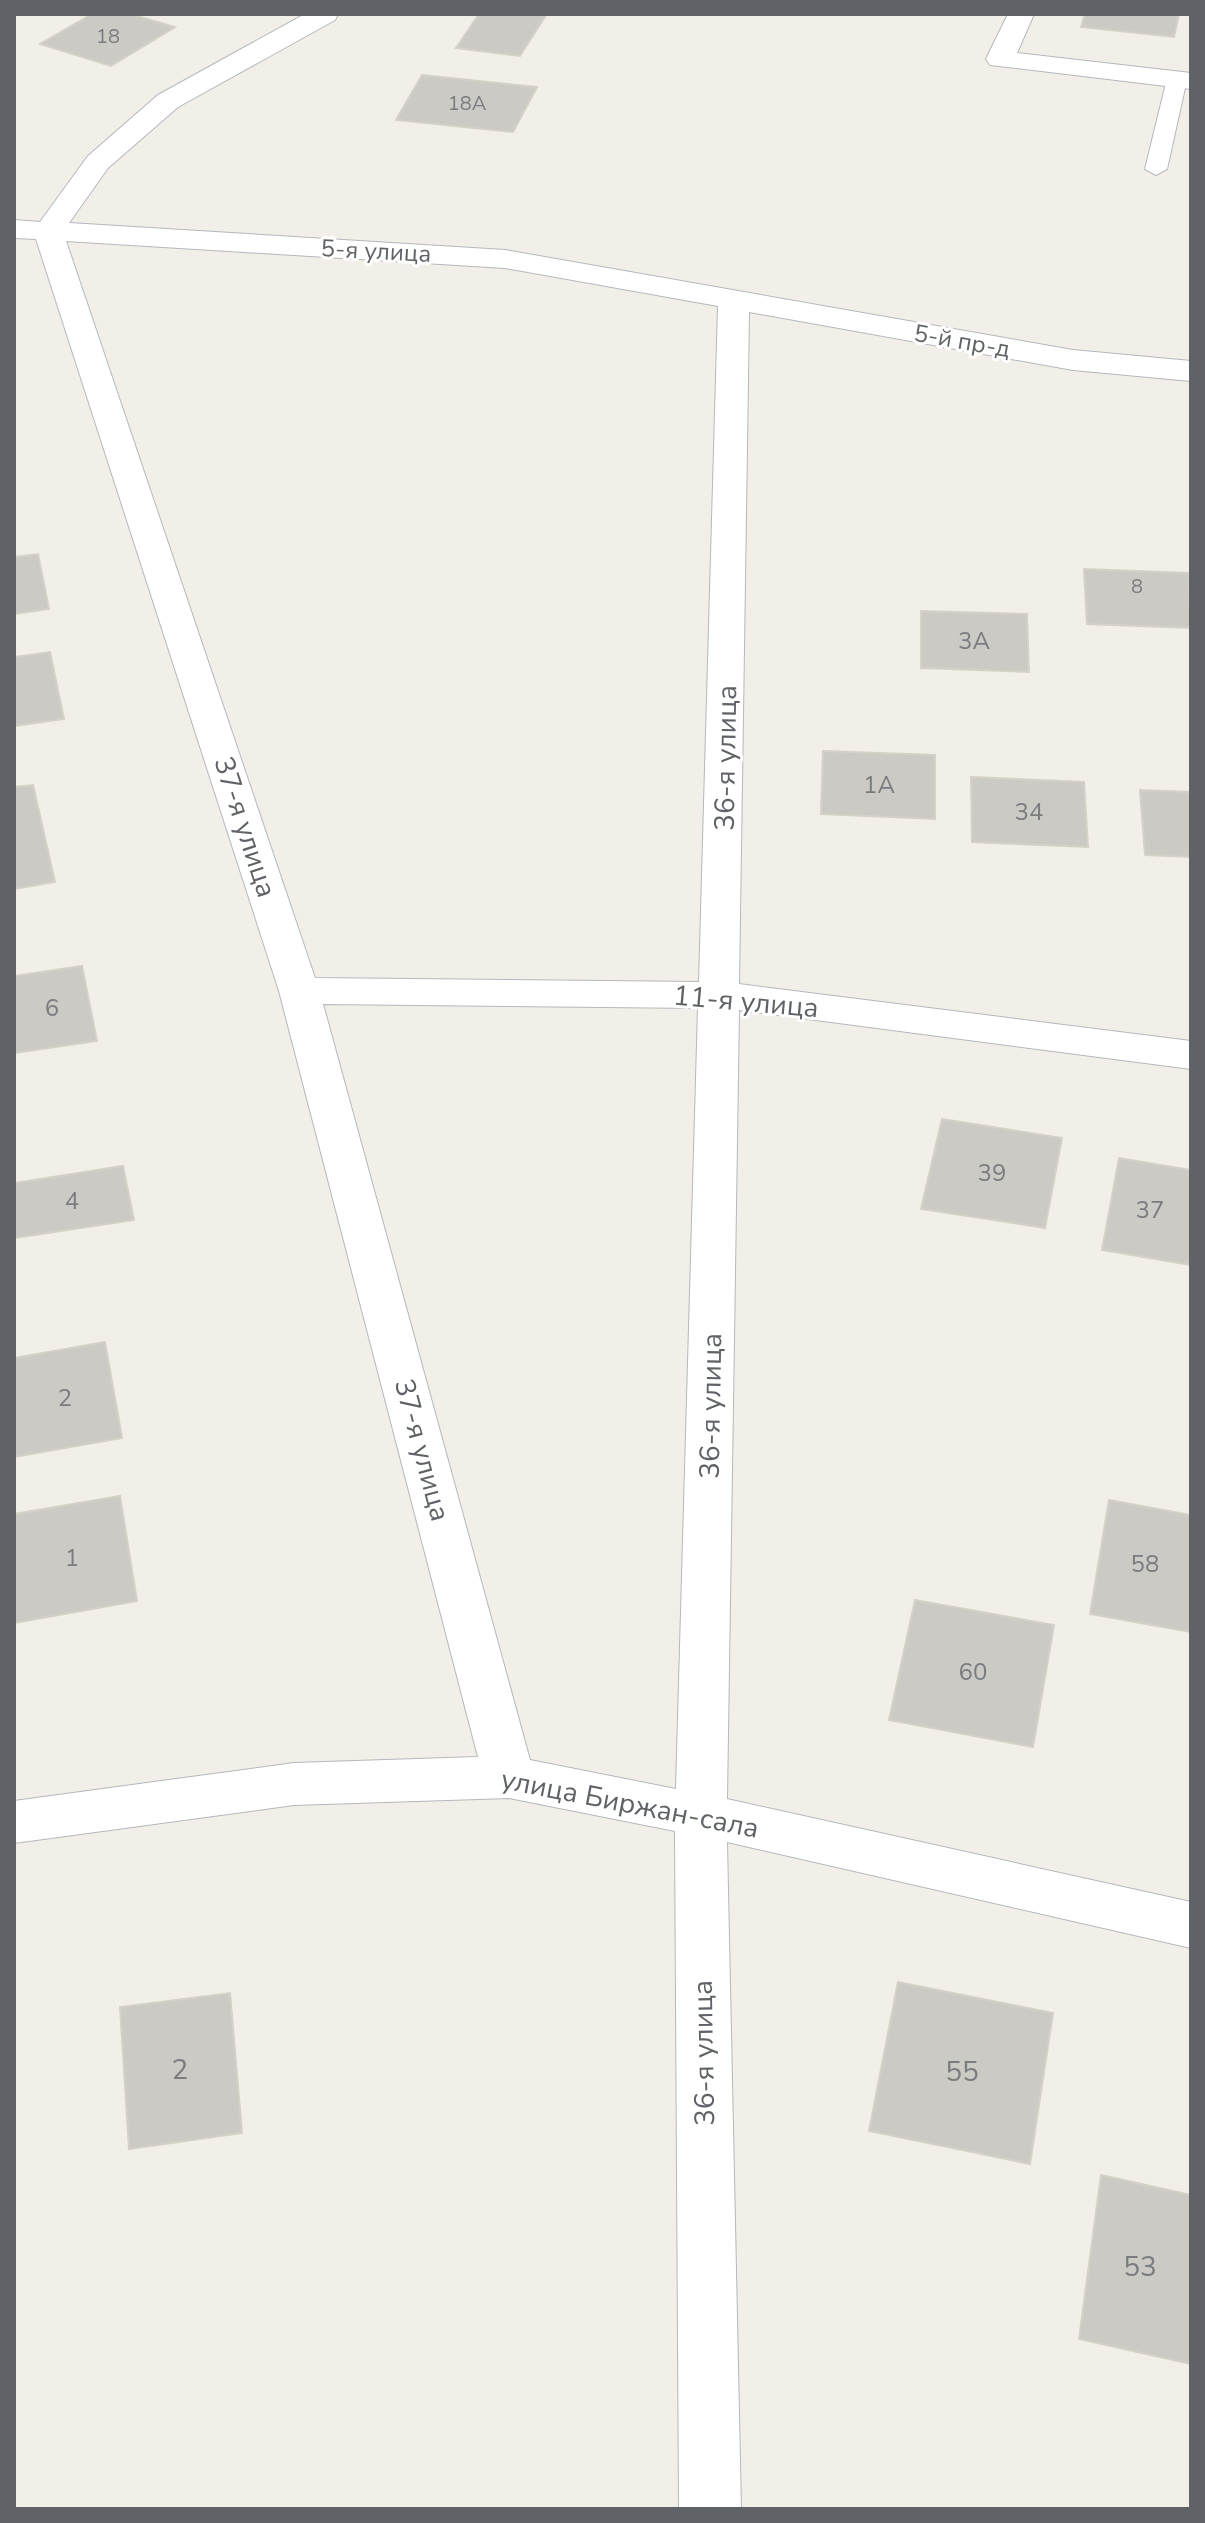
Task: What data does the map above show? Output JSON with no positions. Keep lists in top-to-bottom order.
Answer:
{
  "streets": {
    "street": [
      "5-я улица",
      "5-й пр-д",
      "36-я улица",
      "37-я улица",
      "11-я улица",
      "улица Биржан-сала"
    ]
  },
  "crossings": [
    ["5-я улица", "5-й пр-д"],
    ["5-я улица", "36-я улица"],
    ["5-я улица", "37-я улица"],
    ["5-й пр-д", "36-я улица"],
    ["36-я улица", "11-я улица"],
    ["36-я улица", "улица Биржан-сала"],
    ["37-я улица", "11-я улица"],
    ["37-я улица", "улица Биржан-сала"]
  ],
  "house_numbers": [
    "18",
    "18А",
    "8",
    "3А",
    "1А",
    "34",
    "6",
    "39",
    "4",
    "37",
    "2",
    "1",
    "58",
    "60",
    "2",
    "55",
    "53"
  ]
}
